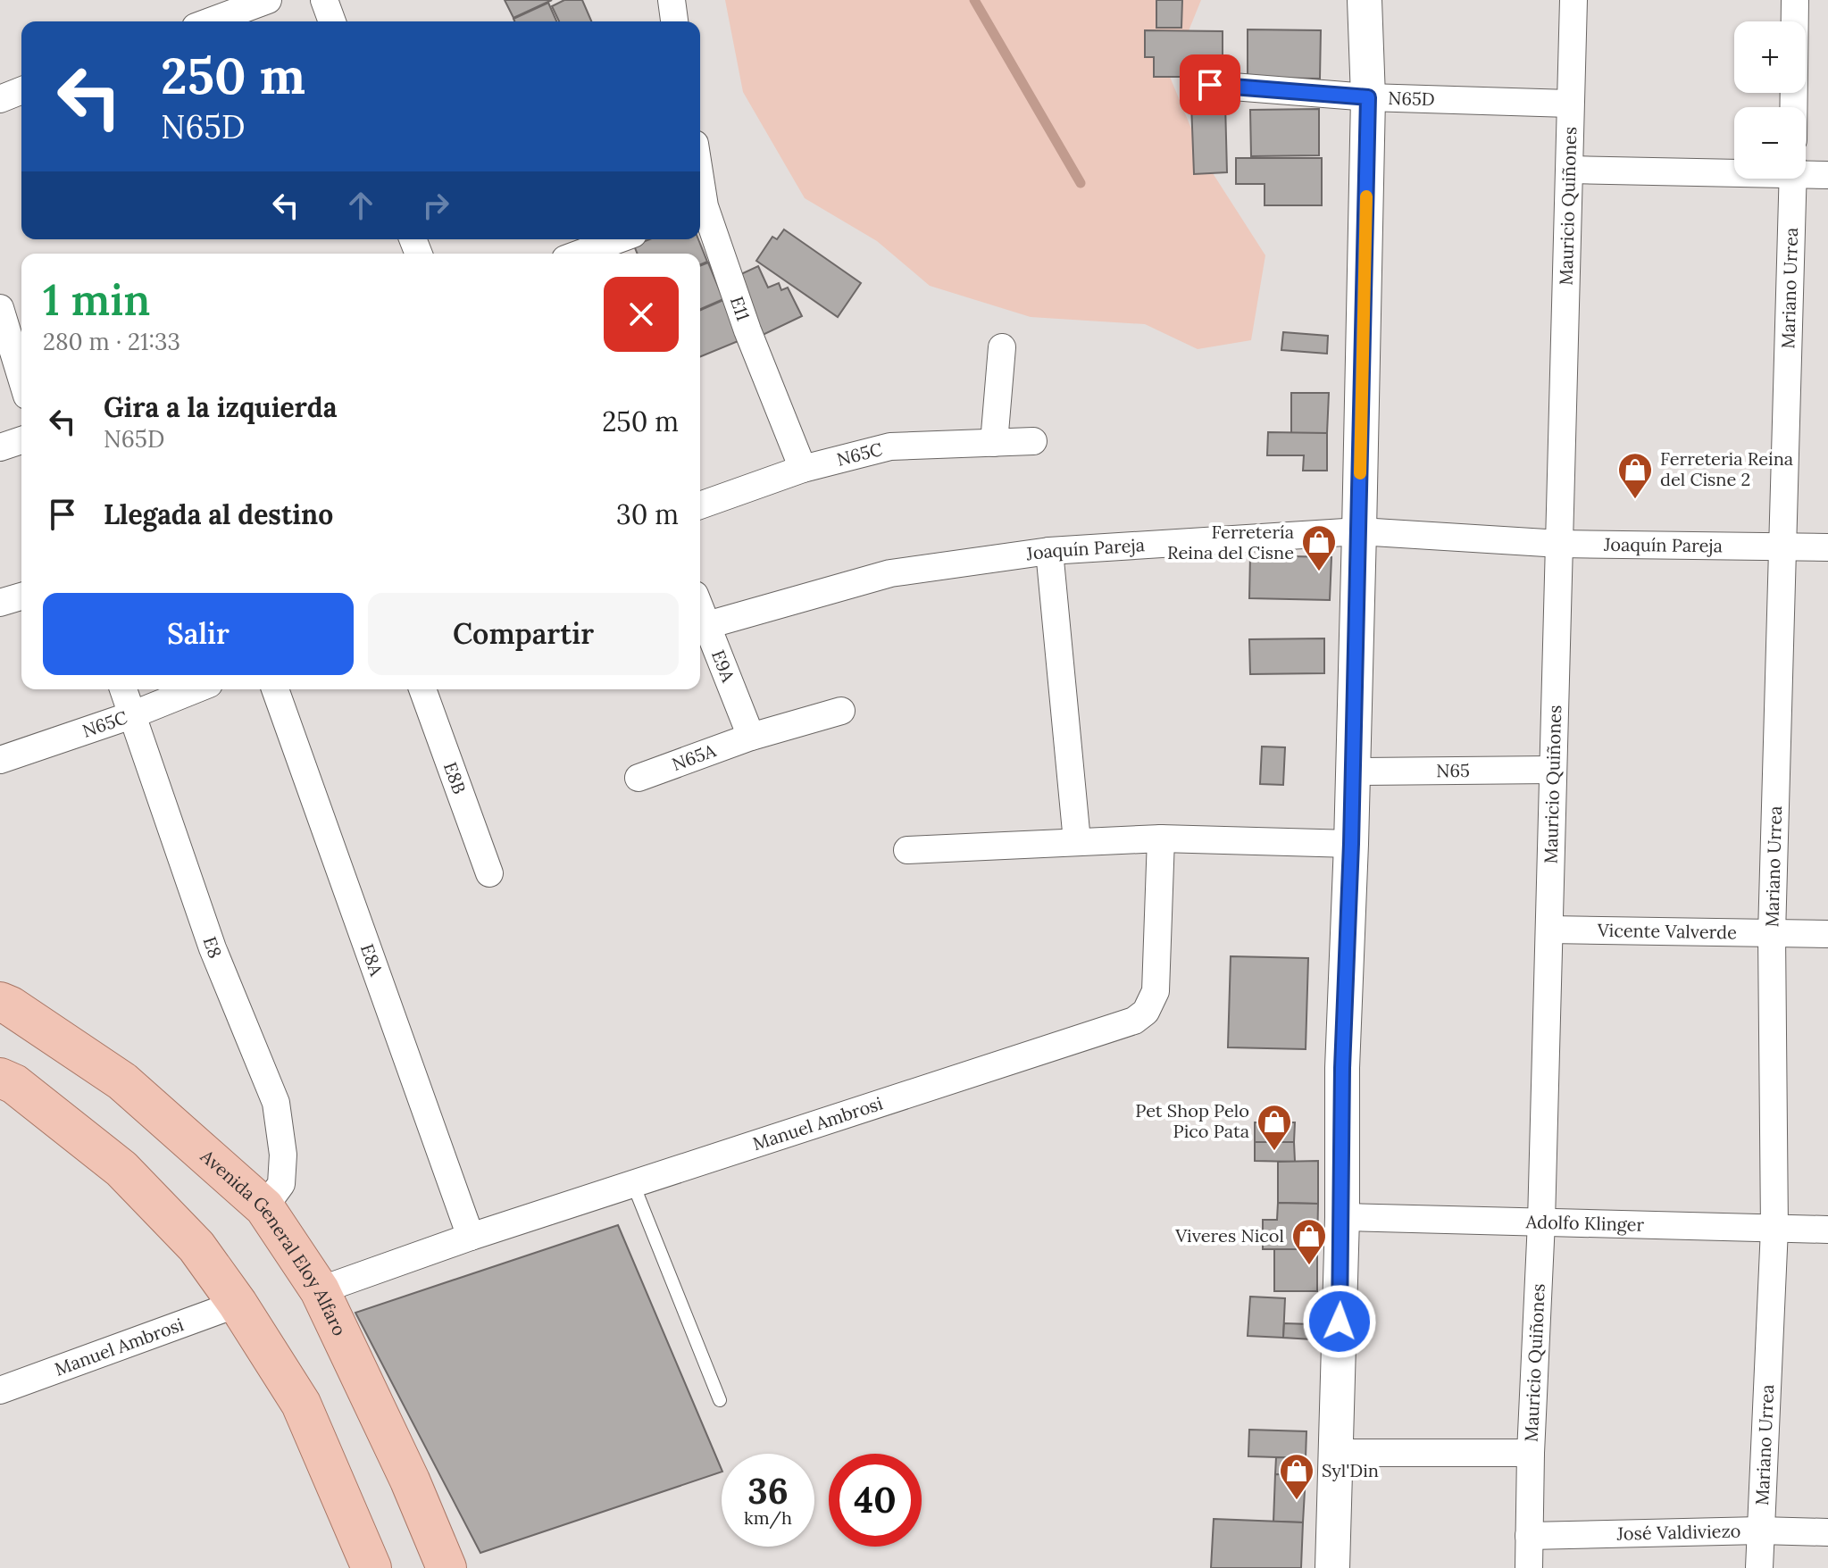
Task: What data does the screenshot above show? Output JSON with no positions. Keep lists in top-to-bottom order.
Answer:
{
  "streets": {
    "main road": ["Avenida General Eloy Alfaro"],
    "street": [
      "N65D",
      "Mauricio Quiñones",
      "Mariano Urrea",
      "E11",
      "N65C",
      "Joaquín Pareja",
      "E9A",
      "N65A",
      "N65",
      "E8B",
      "Vicente Valverde",
      "E8",
      "E8A",
      "Manuel Ambrosi",
      "Adolfo Klinger",
      "José Valdiviezo"
    ]
  },
  "crossings": [
    ["N65D", "Mauricio Quiñones"],
    ["Mauricio Quiñones", "Joaquín Pareja"],
    ["Mauricio Quiñones", "N65"],
    ["Mauricio Quiñones", "Vicente Valverde"],
    ["Mauricio Quiñones", "Adolfo Klinger"],
    ["Mauricio Quiñones", "José Valdiviezo"],
    ["Mariano Urrea", "Joaquín Pareja"],
    ["Mariano Urrea", "Vicente Valverde"],
    ["Mariano Urrea", "Adolfo Klinger"],
    ["Mariano Urrea", "José Valdiviezo"],
    ["E11", "N65C"],
    ["N65C", "E8"],
    ["Joaquín Pareja", "E9A"],
    ["E9A", "N65A"],
    ["E8", "Avenida General Eloy Alfaro"],
    ["E8A", "Manuel Ambrosi"],
    ["Manuel Ambrosi", "Avenida General Eloy Alfaro"]
  ],
  "places": {
    "shop": [
      "Ferreteria Reina del Cisne 2",
      "Ferretería Reina del Cisne",
      "Pet Shop Pelo Pico Pata",
      "Viveres Nicol",
      "Syl'Din"
    ]
  },
  "page": {
    "map_buttons": ["+", "−"],
    "turn": ["250 m", "N65D"],
    "heading": ["1 min", "280 m · 21:33"],
    "list": [
      {
        "name": "Gira a la izquierda",
        "note": "N65D",
        "value": "250 m"
      },
      {
        "name": "Llegada al destino",
        "value": "30 m"
      }
    ],
    "buttons": ["Salir", "Compartir"],
    "speed": "36 km/h",
    "limit": "40"
  }
}
